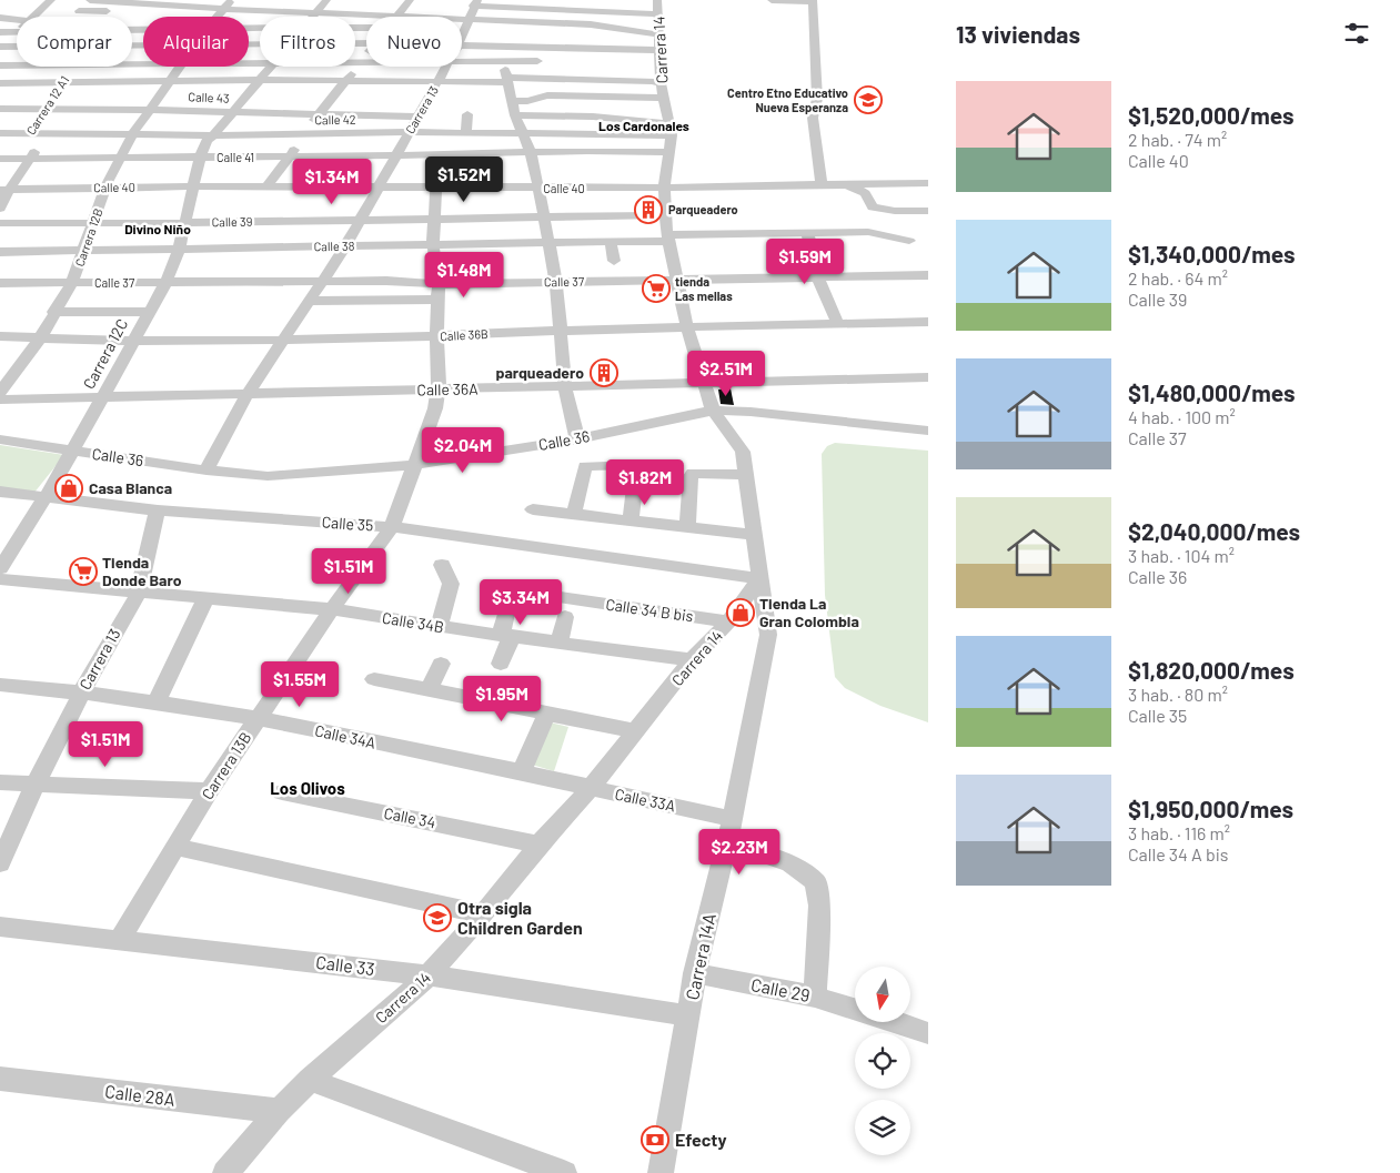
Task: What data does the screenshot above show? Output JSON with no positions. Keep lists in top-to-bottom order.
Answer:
{
  "streets": {
    "street": [
      "Carrera 14",
      "Calle 43",
      "Carrera 12 A1",
      "Carrera 13",
      "Calle 42",
      "Calle 41",
      "Calle 40",
      "Calle 39",
      "Carrera 12B",
      "Calle 38",
      "Calle 37",
      "Calle 36B",
      "Carrera 12C",
      "Calle 36A",
      "Calle 36",
      "Calle 35",
      "Calle 34 B bis",
      "Calle 34B",
      "Calle 34A",
      "Carrera 13B",
      "Calle 33A",
      "Calle 34",
      "Carrera 14A",
      "Calle 33",
      "Calle 29",
      "Calle 28A"
    ]
  },
  "crossings": [
    ["Carrera 14", "Calle 42"],
    ["Carrera 14", "Calle 41"],
    ["Carrera 14", "Calle 40"],
    ["Carrera 14", "Calle 39"],
    ["Carrera 14", "Calle 38"],
    ["Carrera 14", "Calle 37"],
    ["Carrera 14", "Calle 36B"],
    ["Carrera 14", "Calle 36A"],
    ["Carrera 14", "Calle 36"],
    ["Carrera 14", "Calle 35"],
    ["Carrera 14", "Calle 34 B bis"],
    ["Carrera 14", "Calle 34B"],
    ["Carrera 14", "Calle 34A"],
    ["Carrera 14", "Calle 33A"],
    ["Carrera 14", "Calle 34"],
    ["Carrera 14", "Carrera 14A"],
    ["Carrera 14", "Calle 33"],
    ["Carrera 14", "Calle 28A"],
    ["Calle 43", "Carrera 12 A1"],
    ["Calle 43", "Carrera 13"],
    ["Calle 43", "Calle 42"],
    ["Calle 43", "Carrera 12B"],
    ["Calle 43", "Carrera 12C"],
    ["Carrera 12 A1", "Calle 42"],
    ["Carrera 12 A1", "Calle 41"],
    ["Carrera 12 A1", "Calle 40"],
    ["Carrera 13", "Calle 42"],
    ["Carrera 13", "Calle 41"],
    ["Carrera 13", "Calle 40"],
    ["Carrera 13", "Calle 39"],
    ["Carrera 13", "Calle 38"],
    ["Carrera 13", "Calle 37"],
    ["Carrera 13", "Calle 36B"],
    ["Carrera 13", "Calle 36A"],
    ["Carrera 13", "Calle 36"],
    ["Carrera 13", "Calle 35"],
    ["Carrera 13", "Calle 34B"],
    ["Carrera 13", "Calle 34A"],
    ["Calle 42", "Carrera 12B"],
    ["Calle 42", "Carrera 12C"],
    ["Calle 41", "Carrera 12B"],
    ["Calle 41", "Carrera 12C"],
    ["Calle 40", "Carrera 12B"],
    ["Calle 40", "Carrera 12C"],
    ["Calle 40", "Carrera 13B"],
    ["Calle 39", "Carrera 12B"],
    ["Calle 39", "Carrera 12C"],
    ["Calle 39", "Carrera 13B"],
    ["Carrera 12B", "Calle 38"],
    ["Carrera 12B", "Calle 37"],
    ["Carrera 12B", "Calle 36B"],
    ["Calle 38", "Carrera 12C"],
    ["Calle 38", "Carrera 13B"],
    ["Calle 37", "Carrera 12C"],
    ["Calle 37", "Carrera 13B"],
    ["Calle 36B", "Carrera 12C"],
    ["Calle 36B", "Carrera 13B"],
    ["Carrera 12C", "Calle 36A"],
    ["Carrera 12C", "Calle 36"],
    ["Carrera 12C", "Calle 35"],
    ["Calle 36A", "Carrera 13B"],
    ["Calle 36", "Carrera 13B"],
    ["Calle 35", "Carrera 13B"],
    ["Calle 35", "Carrera 14A"],
    ["Calle 34B", "Carrera 13B"],
    ["Calle 34A", "Carrera 13B"],
    ["Calle 34A", "Calle 33A"],
    ["Carrera 13B", "Calle 33"],
    ["Calle 33A", "Carrera 14A"],
    ["Calle 33A", "Calle 29"],
    ["Carrera 14A", "Calle 33"],
    ["Carrera 14A", "Calle 29"]
  ],
  "districts": ["Los Cardonales", "Divino Niño", "Los Olivos"],
  "places": {
    "school or university": ["Centro Etno Educativo Nueva Esperanza", "Otra sigla Children Garden"],
    "building": ["Parqueadero", "parqueadero"],
    "supermarket": ["tienda Las mellas", "Tienda Donde Baro"],
    "shop": ["Casa Blanca", "Tienda La Gran Colombia"],
    "bank": ["Efecty"]
  },
  "north": "bottom",
  "page": {
    "heading": "13 viviendas",
    "chip": [
      "Comprar",
      "Alquilar",
      "Filtros",
      "Nuevo"
    ],
    "list": [
      {
        "name": "$1,520,000/mes",
        "note": "2 hab. · 74 m² · Calle 40"
      },
      {
        "name": "$1,340,000/mes",
        "note": "2 hab. · 64 m² · Calle 39"
      },
      {
        "name": "$1,480,000/mes",
        "note": "4 hab. · 100 m² · Calle 37"
      },
      {
        "name": "$2,040,000/mes",
        "note": "3 hab. · 104 m² · Calle 36"
      },
      {
        "name": "$1,820,000/mes",
        "note": "3 hab. · 80 m² · Calle 35"
      },
      {
        "name": "$1,950,000/mes",
        "note": "3 hab. · 116 m² · Calle 34 A bis"
      }
    ],
    "price": [
      "$1.52M",
      "$1.34M",
      "$1.59M",
      "$1.48M",
      "$2.51M",
      "$2.04M",
      "$1.82M",
      "$1.51M",
      "$3.34M",
      "$1.55M",
      "$1.95M",
      "$1.51M",
      "$2.23M"
    ]
  }
}
